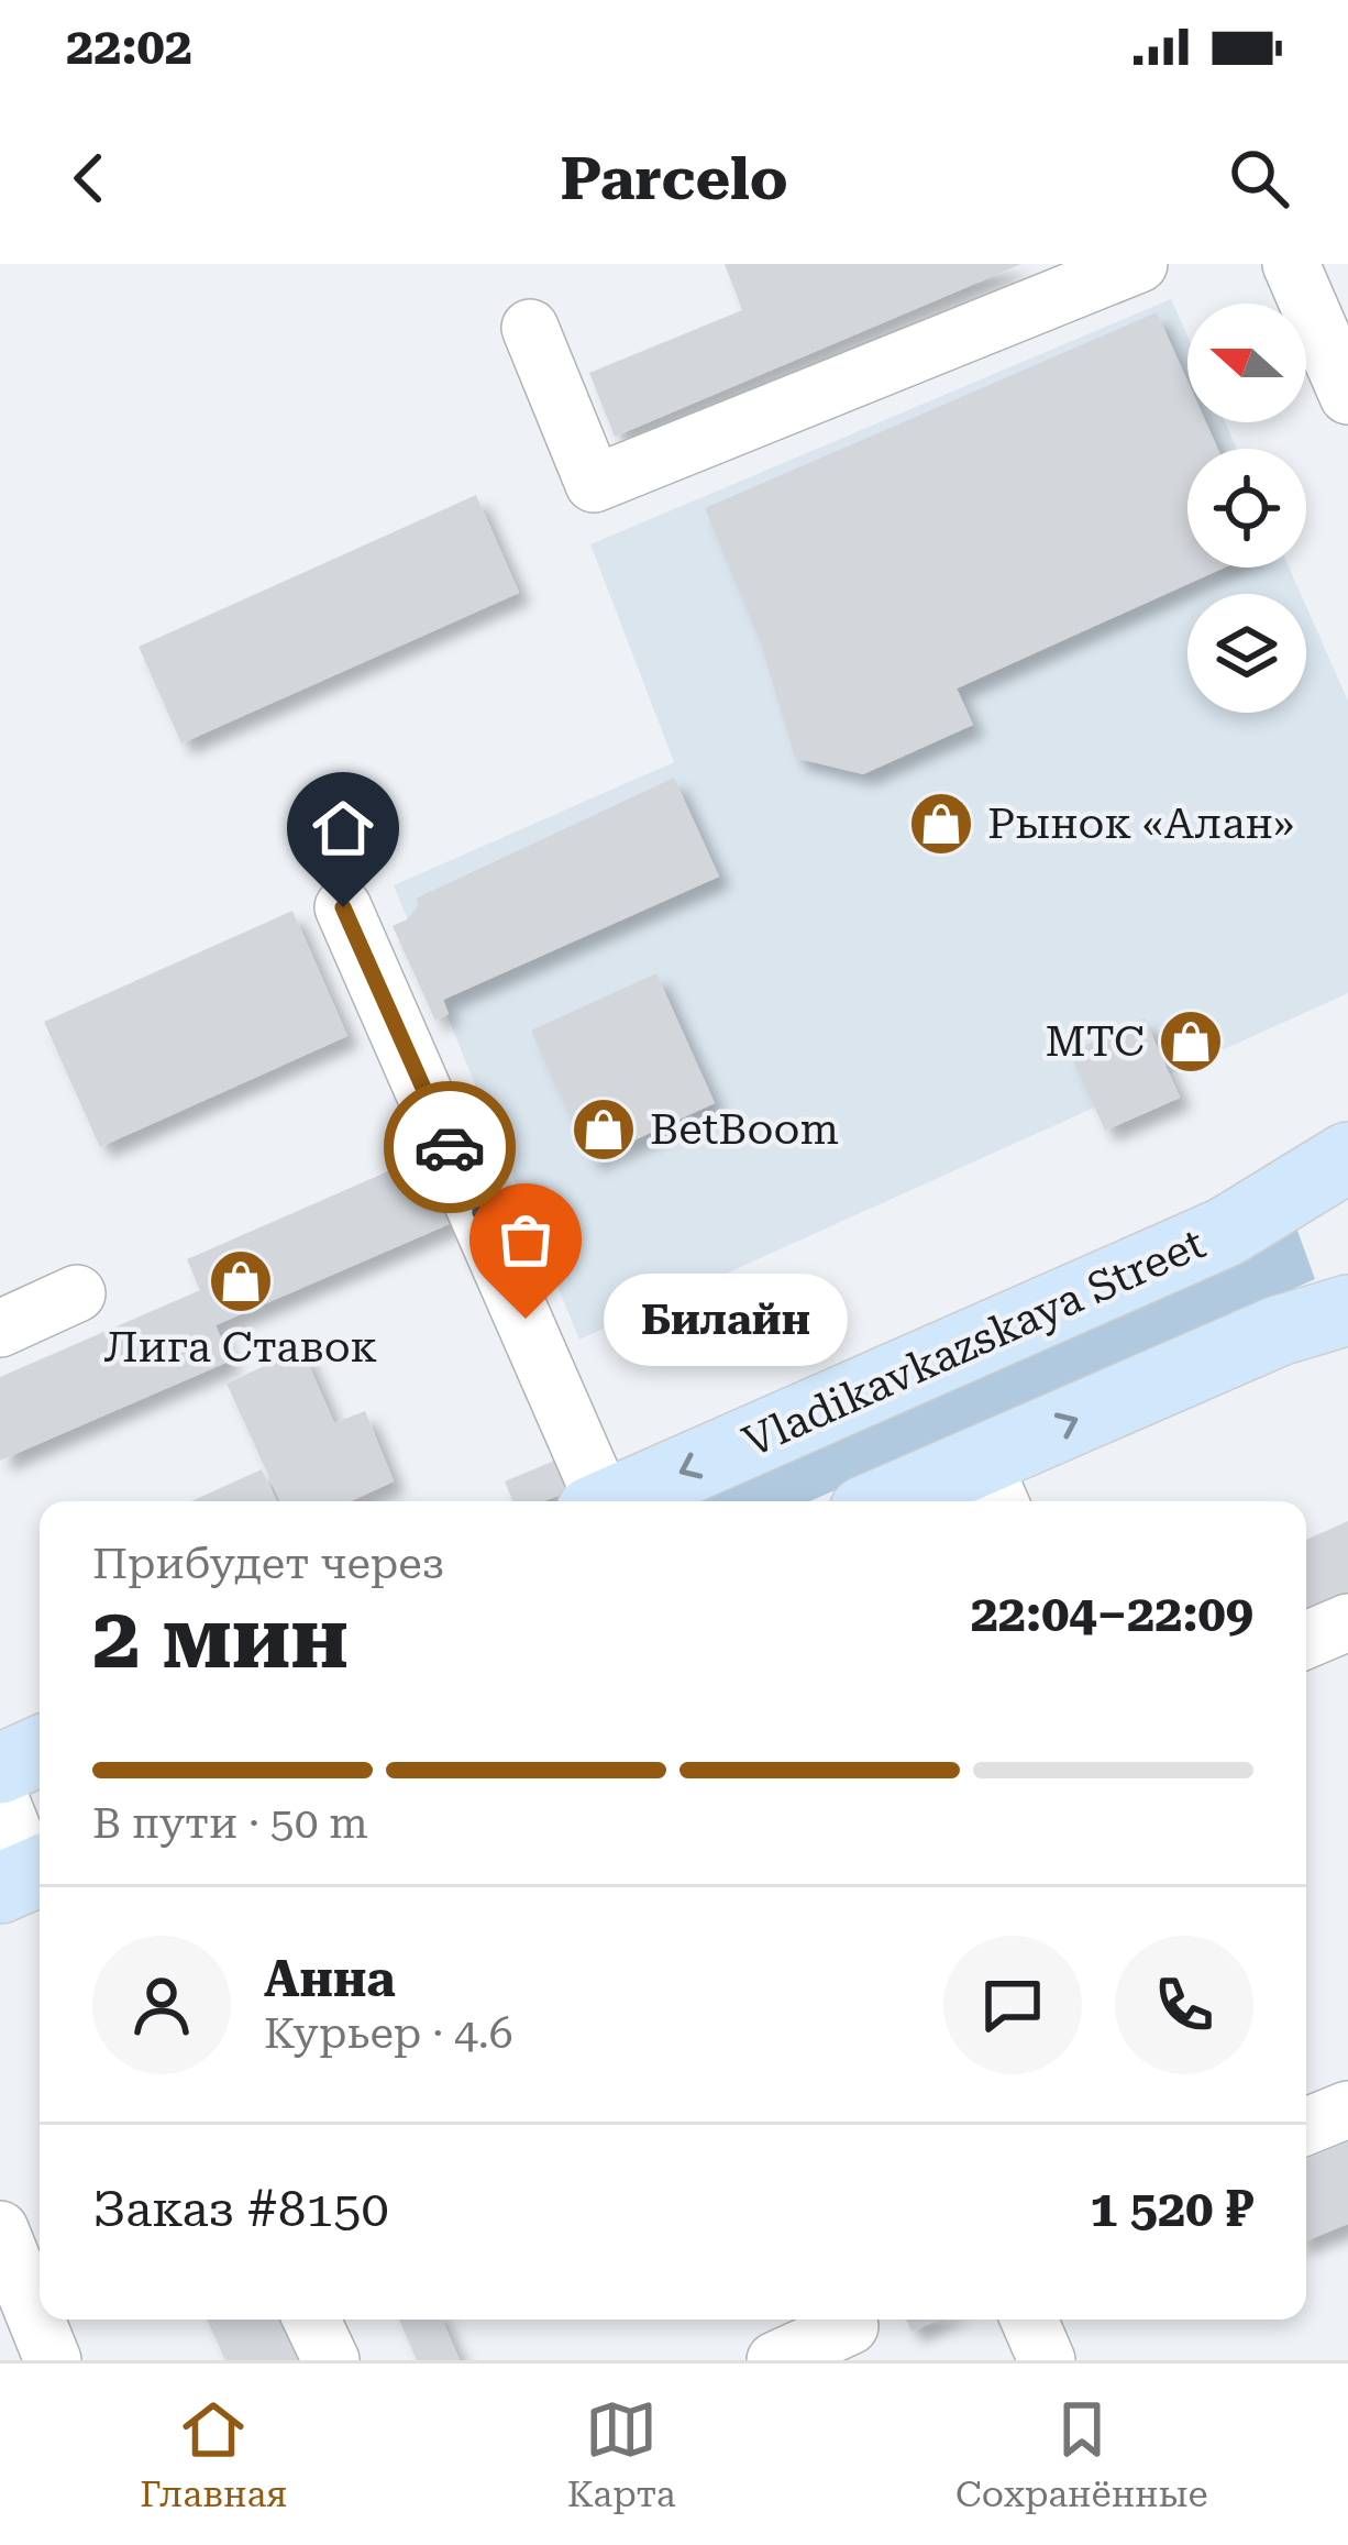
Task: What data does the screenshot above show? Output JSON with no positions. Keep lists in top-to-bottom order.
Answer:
{
  "streets": {
    "main road": ["Vladikavkazskaya Street"]
  },
  "places": {
    "shop": [
      "Рынок «Алан»",
      "МТС",
      "BetBoom",
      "Лига Ставок"
    ],
    "other": ["Билайн"]
  },
  "north": "left",
  "page": {
    "status": "22:02",
    "header": "Parcelo",
    "bubble": "Билайн",
    "heading": ["2 мин", "Прибудет через", "22:04–22:09"],
    "panel": [
      "Анна",
      "Курьер · 4.6",
      "Заказ #8150",
      "1 520 ₽"
    ],
    "bar": "В пути · 50 m",
    "tabs": ["Главная", "Карта", "Сохранённые"]
  }
}
